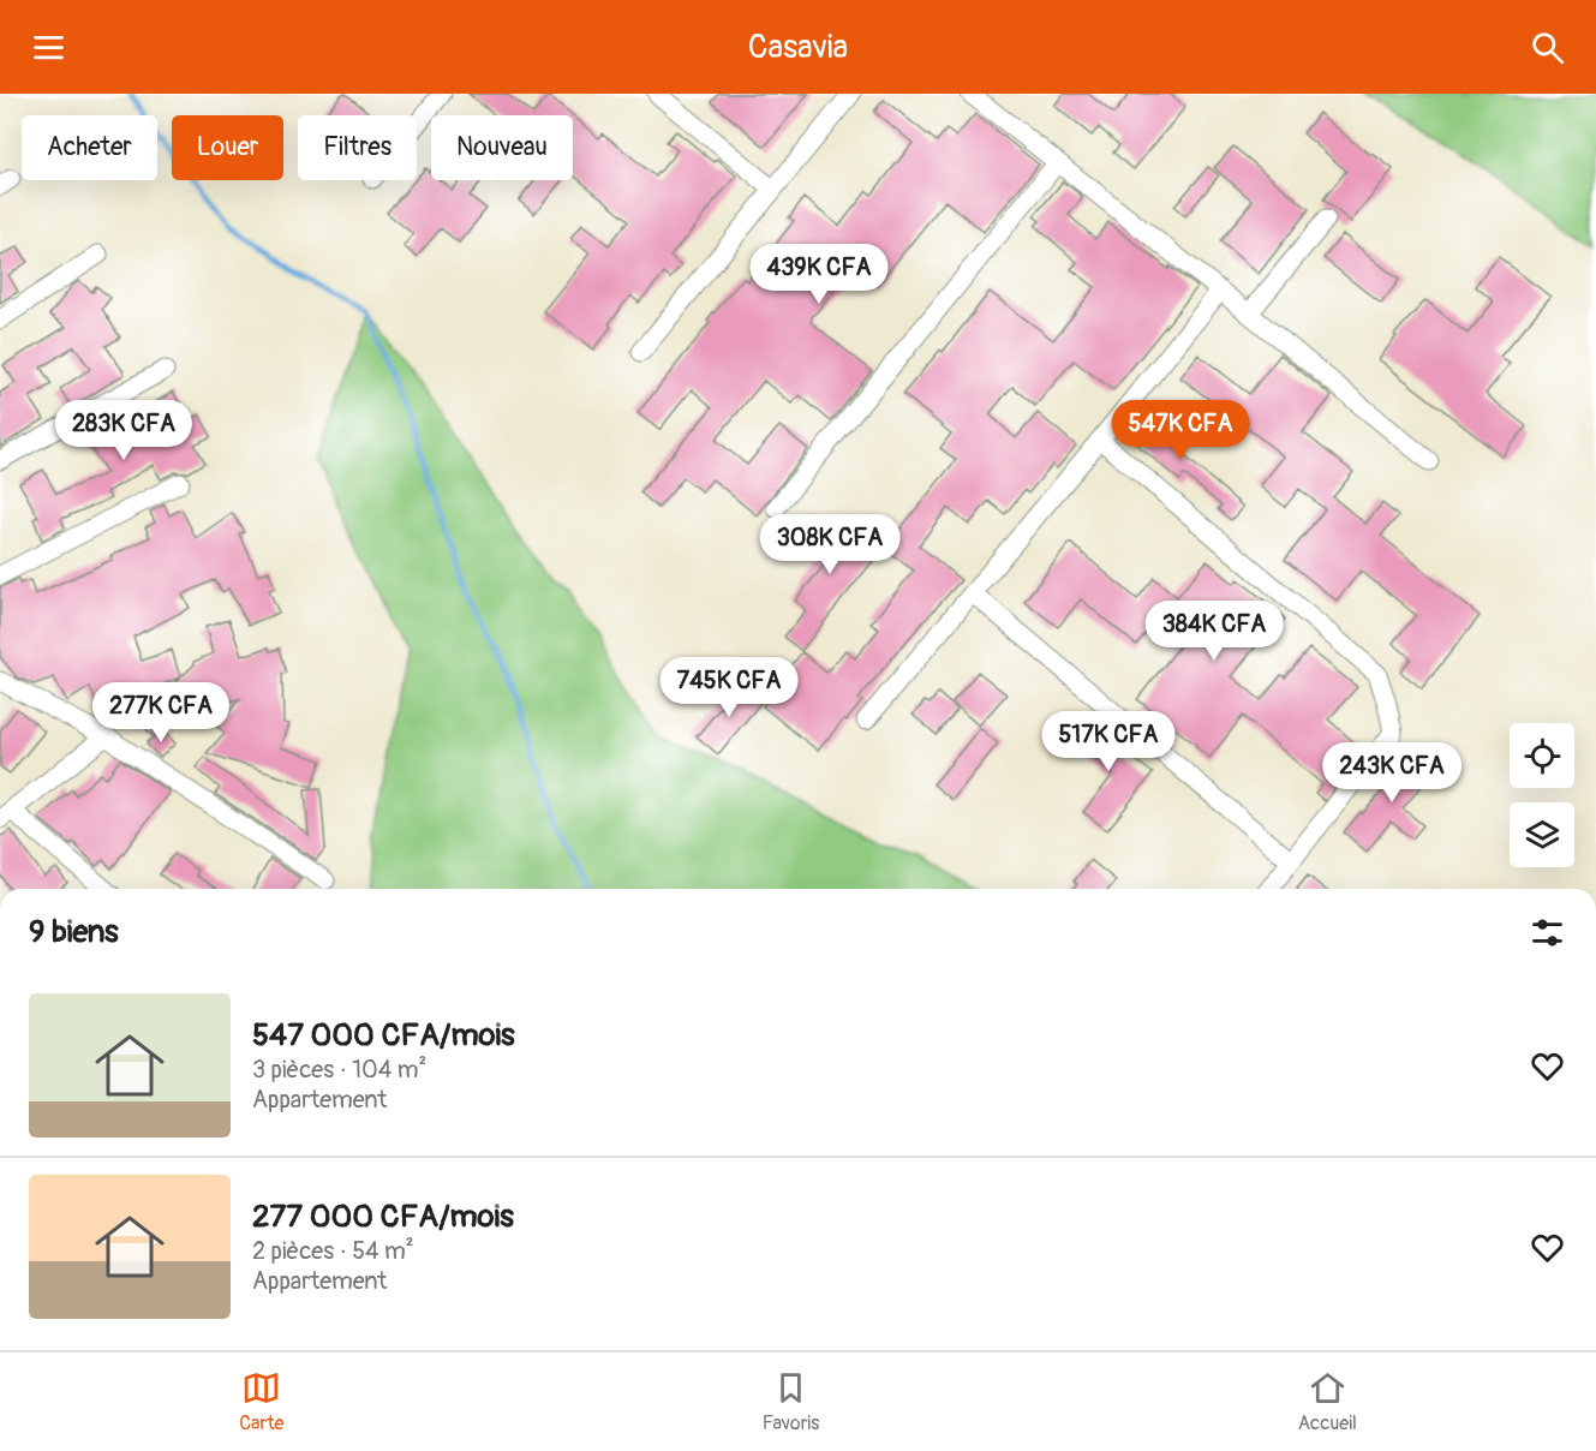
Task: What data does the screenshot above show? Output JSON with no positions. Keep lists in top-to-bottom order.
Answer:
{
  "page": {
    "header": "Casavia",
    "chip": [
      "Acheter",
      "Louer",
      "Filtres",
      "Nouveau"
    ],
    "price": [
      "439K CFA",
      "283K CFA",
      "547K CFA",
      "308K CFA",
      "384K CFA",
      "745K CFA",
      "277K CFA",
      "517K CFA",
      "243K CFA"
    ],
    "heading": "9 biens",
    "list": [
      {
        "name": "547 000 CFA/mois",
        "note": "3 pièces · 104 m² · Appartement"
      },
      {
        "name": "277 000 CFA/mois",
        "note": "2 pièces · 54 m² · Appartement"
      }
    ],
    "tabs": ["Carte", "Favoris", "Accueil"]
  }
}
